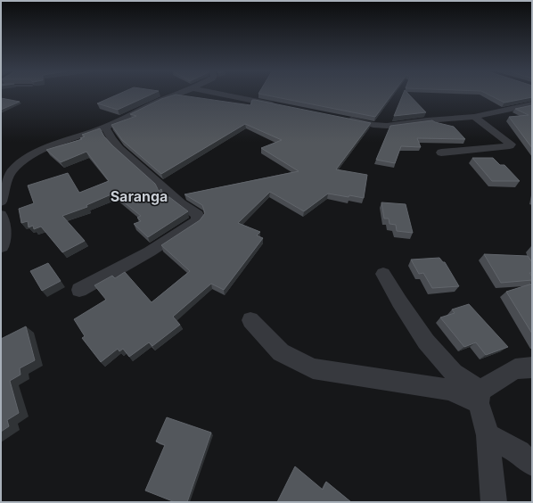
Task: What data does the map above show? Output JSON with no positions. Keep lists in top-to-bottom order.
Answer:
{
  "districts": ["Saranga"]
}
